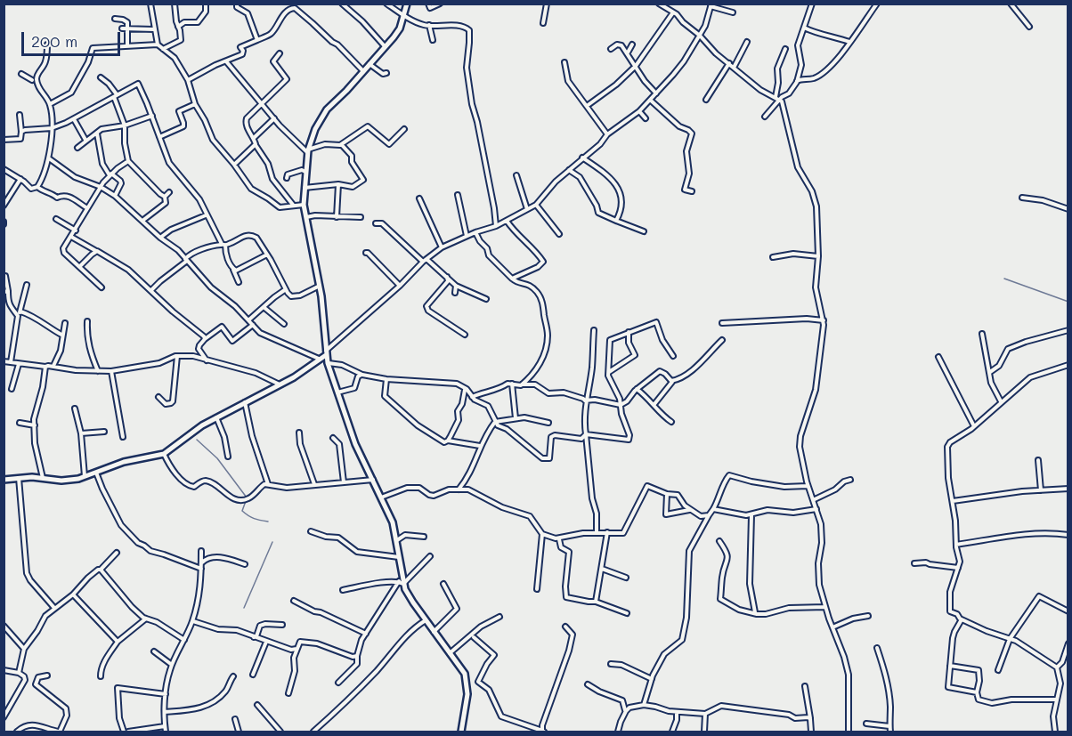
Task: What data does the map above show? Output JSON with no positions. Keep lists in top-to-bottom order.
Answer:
{
  "scale_bar": "200 m"
}
